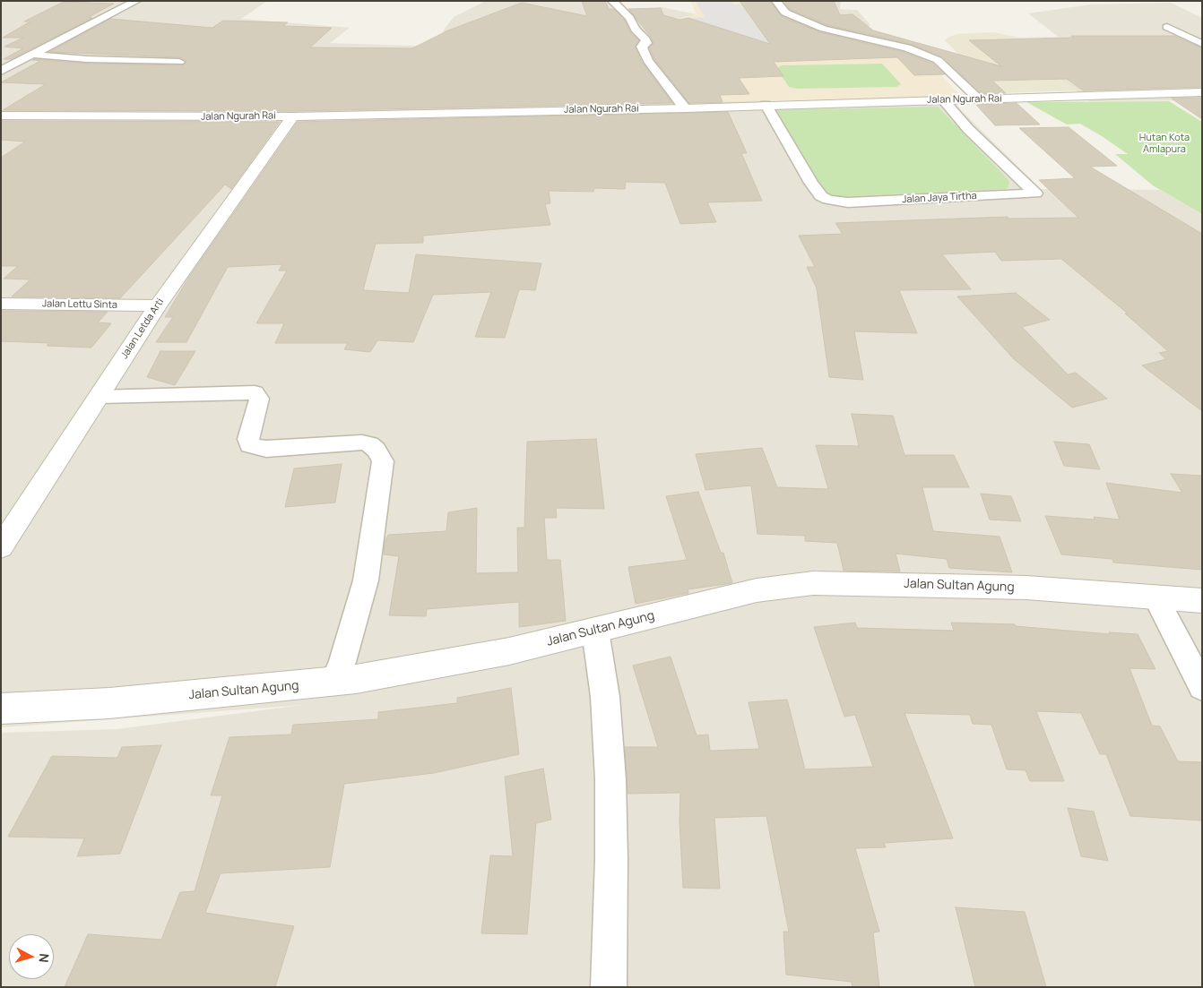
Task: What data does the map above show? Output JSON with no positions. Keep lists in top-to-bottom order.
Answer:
{
  "streets": {
    "street": [
      "Jalan Ngurah Rai",
      "Jalan Jaya Tirtha",
      "Jalan Lettu Sinta",
      "Jalan Letda Arti",
      "Jalan Sultan Agung"
    ]
  },
  "crossings": [
    ["Jalan Ngurah Rai", "Jalan Jaya Tirtha"],
    ["Jalan Ngurah Rai", "Jalan Letda Arti"],
    ["Jalan Lettu Sinta", "Jalan Letda Arti"]
  ],
  "parks": ["Hutan Kota Amlapura"],
  "north": "right"
}
